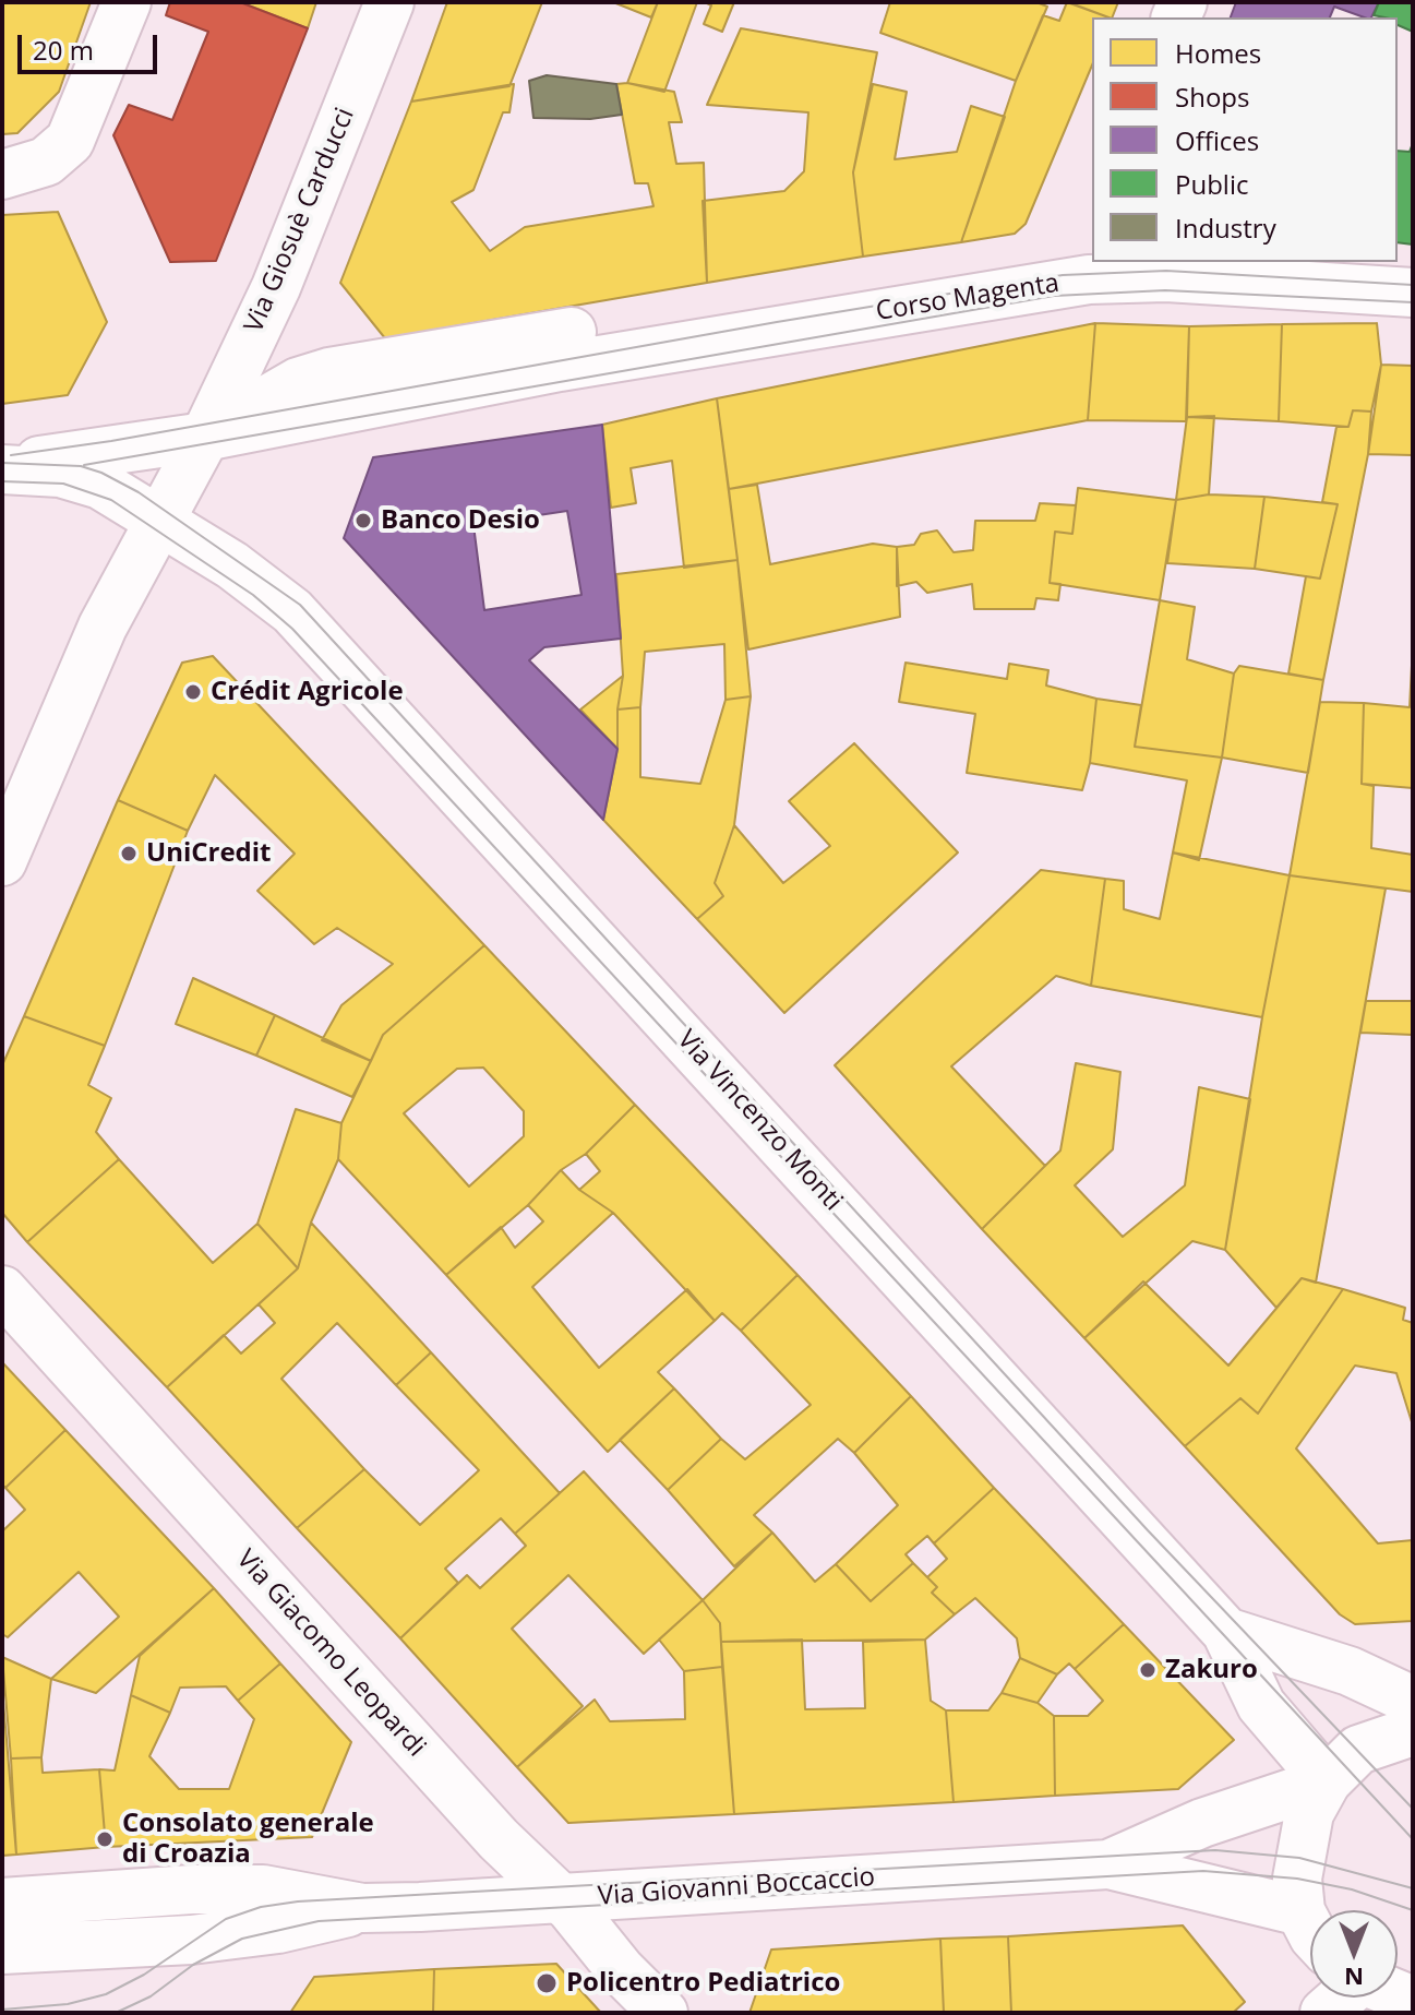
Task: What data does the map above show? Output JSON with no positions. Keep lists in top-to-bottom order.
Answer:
{
  "streets": {
    "street": [
      "Via Giosuè Carducci",
      "Corso Magenta",
      "Via Vincenzo Monti",
      "Via Giacomo Leopardi",
      "Via Giovanni Boccaccio"
    ]
  },
  "crossings": [
    ["Via Giosuè Carducci", "Corso Magenta"],
    ["Via Giosuè Carducci", "Via Vincenzo Monti"],
    ["Corso Magenta", "Via Vincenzo Monti"],
    ["Via Vincenzo Monti", "Via Giovanni Boccaccio"],
    ["Via Giacomo Leopardi", "Via Giovanni Boccaccio"]
  ],
  "places": [
    "Banco Desio",
    "Crédit Agricole",
    "UniCredit",
    "Zakuro",
    "Consolato generale di Croazia",
    "Policentro Pediatrico"
  ],
  "legend": [
    "Homes",
    "Shops",
    "Offices",
    "Public",
    "Industry"
  ],
  "scale_bar": "20 m",
  "north": "bottom"
}
